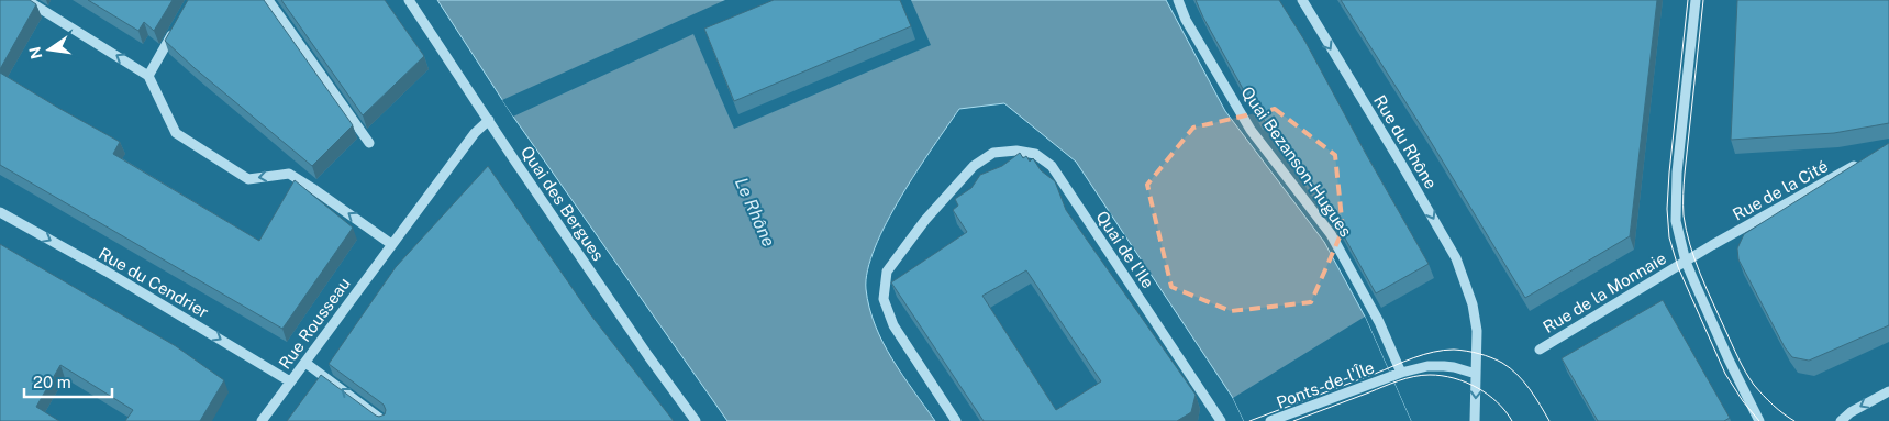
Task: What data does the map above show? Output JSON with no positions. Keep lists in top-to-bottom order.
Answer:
{
  "streets": {
    "street": [
      "Rue du Rhône",
      "Quai Bezanson-Hugues",
      "Rue de la Cité",
      "Quai des Bergues",
      "Quai de l'Ile",
      "Rue du Cendrier",
      "Rue de la Monnaie",
      "Rue Rousseau",
      "Ponts-de-l'Île"
    ]
  },
  "crossings": [
    ["Rue du Rhône", "Ponts-de-l'Île"],
    ["Quai Bezanson-Hugues", "Ponts-de-l'Île"],
    ["Rue de la Cité", "Rue de la Monnaie"],
    ["Quai des Bergues", "Rue Rousseau"],
    ["Rue du Cendrier", "Rue Rousseau"]
  ],
  "one_way": ["Rue du Rhône", "Rue du Cendrier"],
  "water": ["Le Rhône"],
  "scale_bar": "20 m",
  "north": "left"
}
